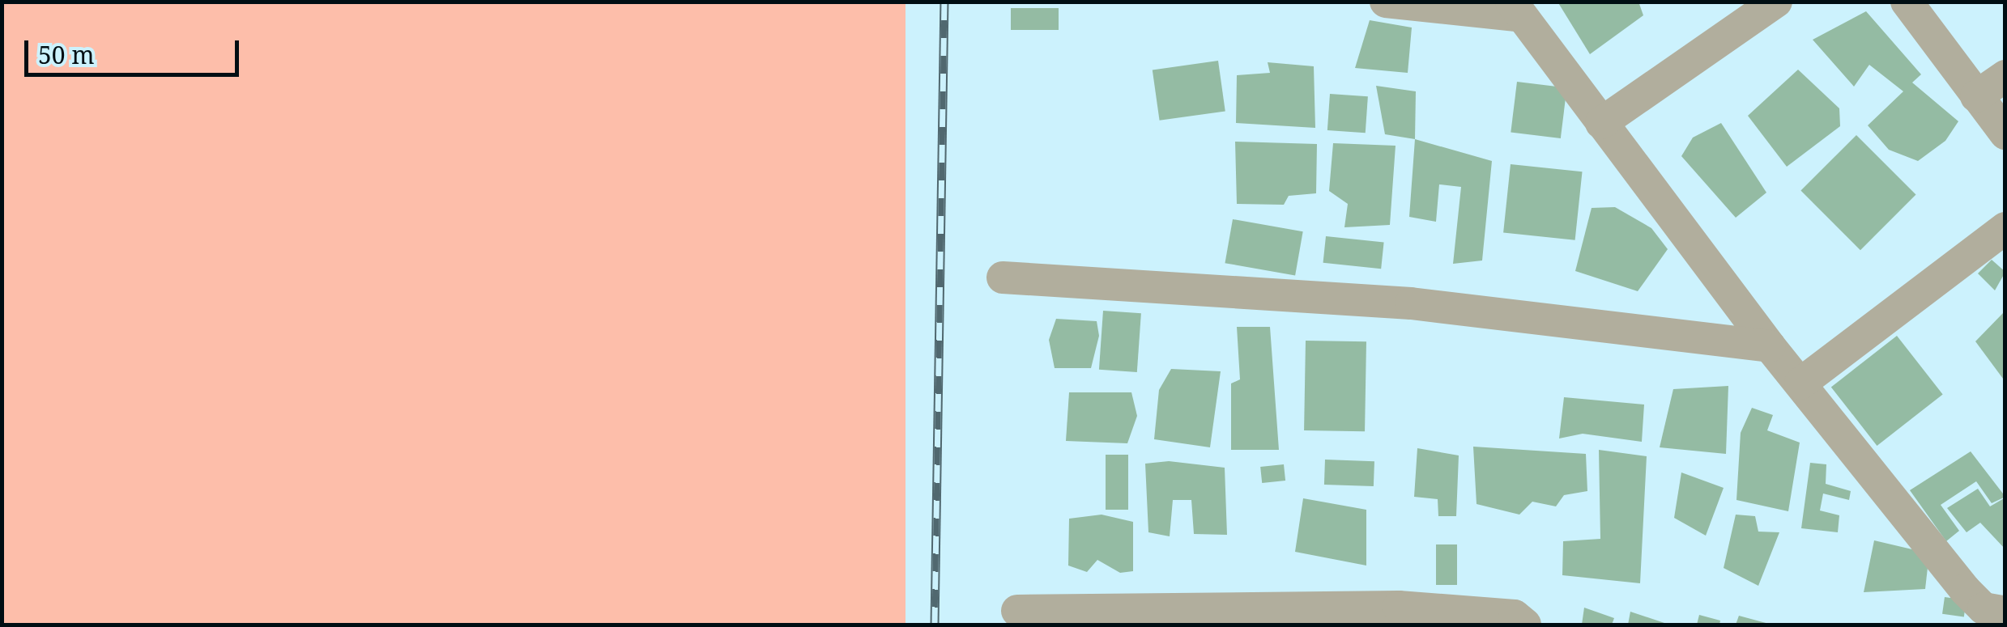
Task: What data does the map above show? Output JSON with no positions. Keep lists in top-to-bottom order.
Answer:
{
  "scale_bar": "50 m"
}
